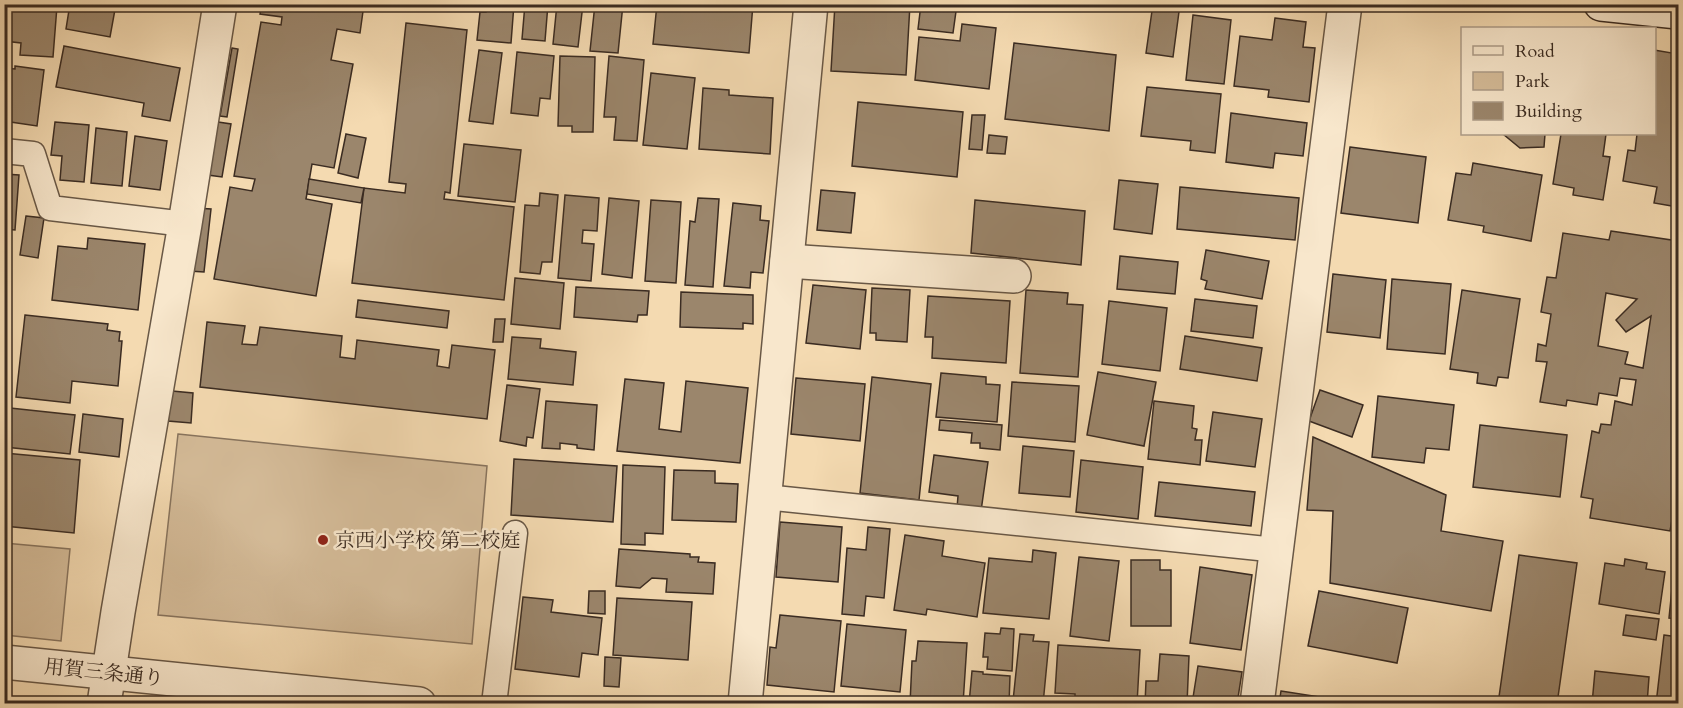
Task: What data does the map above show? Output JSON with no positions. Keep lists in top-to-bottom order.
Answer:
{
  "streets": {
    "street": ["用賀三条通り"]
  },
  "places": ["京西小学校 第二校庭"],
  "legend": ["Road", "Park", "Building"]
}
